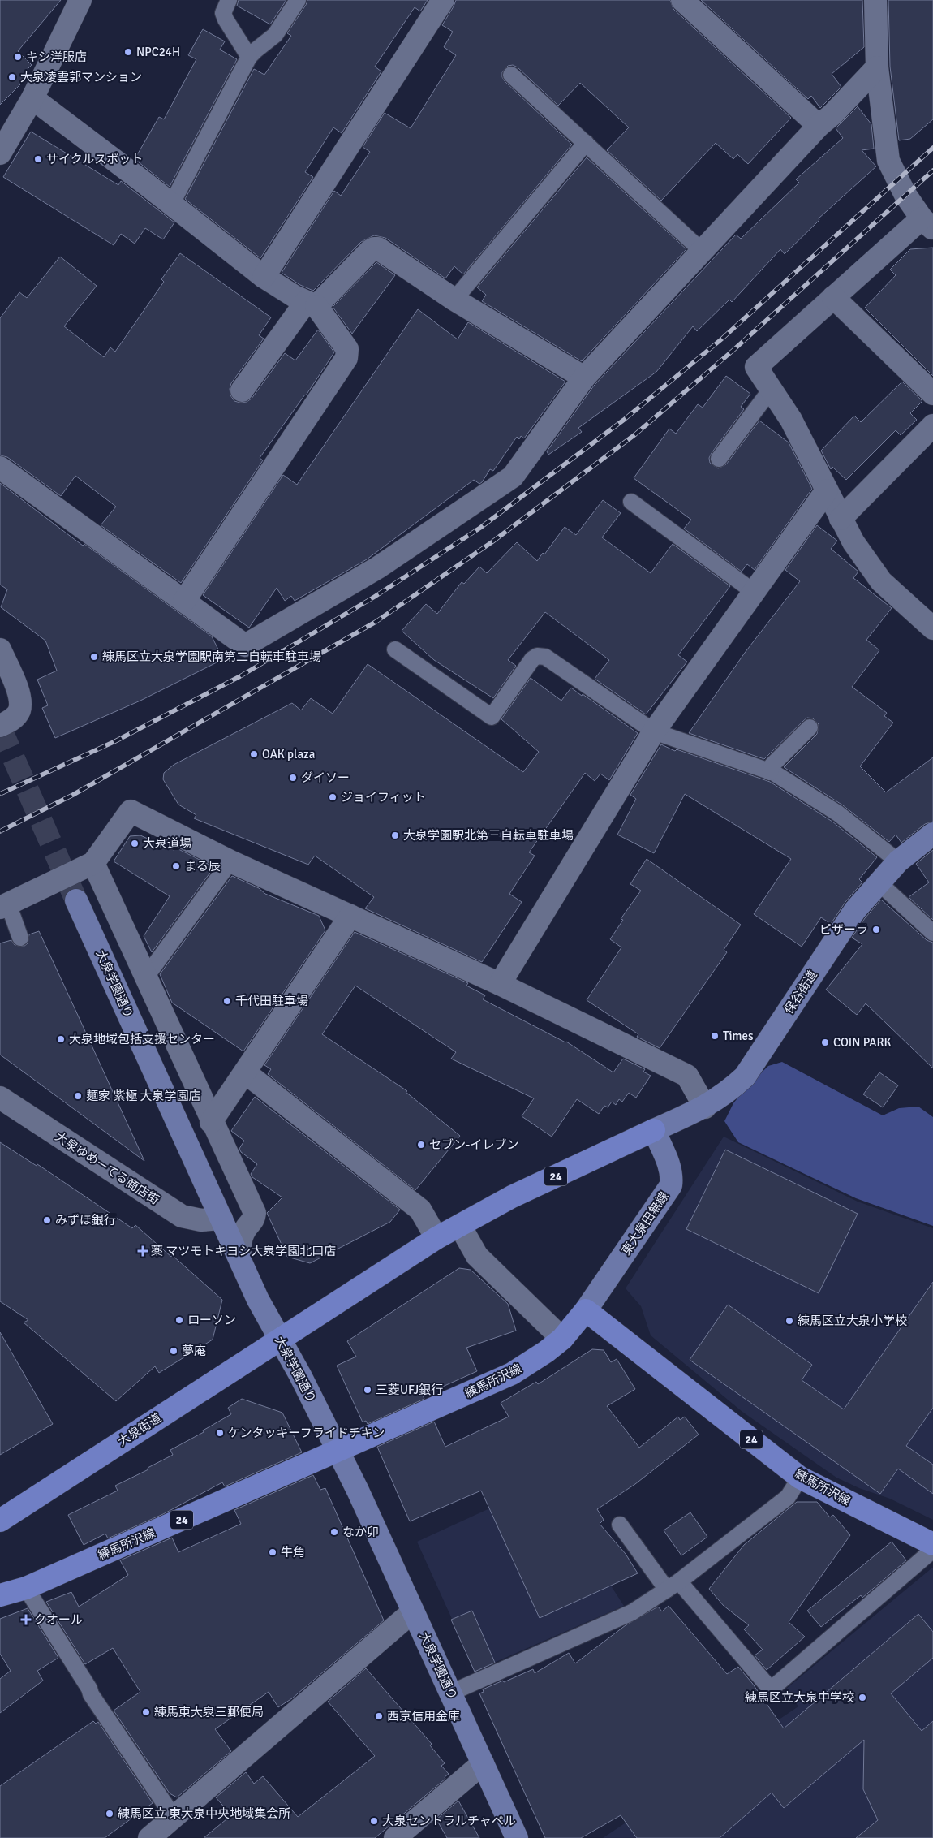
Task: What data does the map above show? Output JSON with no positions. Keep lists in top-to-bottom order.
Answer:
{
  "streets": {
    "main road": ["24", "練馬所沢線", "大泉街道"],
    "street": [
      "大泉学園通り",
      "保谷街道",
      "大泉ゆめーてる商店街",
      "東大泉田無線"
    ]
  },
  "crossings": [
    ["大泉学園通り", "大泉ゆめーてる商店街"],
    ["大泉学園通り", "24"],
    ["大泉学園通り", "練馬所沢線"],
    ["大泉学園通り", "大泉街道"],
    ["保谷街道", "24"],
    ["保谷街道", "東大泉田無線"],
    ["24", "東大泉田無線"],
    ["24", "大泉街道"],
    ["東大泉田無線", "練馬所沢線"]
  ],
  "places": {
    "other": [
      "NPC24H",
      "キシ洋服店",
      "大泉凌雲郭マンション",
      "サイクルスポット",
      "練馬区立大泉学園駅南第二自転車駐車場",
      "OAK plaza",
      "ダイソー",
      "ジョイフィット",
      "大泉学園駅北第三自転車駐車場",
      "大泉道場",
      "まる辰",
      "ピザーラ",
      "千代田駐車場",
      "Times",
      "大泉地域包括支援センター",
      "COIN PARK",
      "麺家 紫極 大泉学園店",
      "セブン-イレブン",
      "みずほ銀行",
      "ローソン",
      "練馬区立大泉小学校",
      "夢庵",
      "三菱UFJ銀行",
      "ケンタッキーフライドチキン",
      "なか卯",
      "牛角",
      "練馬区立大泉中学校",
      "練馬東大泉三郵便局",
      "西京信用金庫",
      "練馬区立 東大泉中央地域集会所",
      "大泉セントラルチャペル"
    ],
    "health": ["薬 マツモトキヨシ大泉学園北口店", "クオール"]
  }
}
